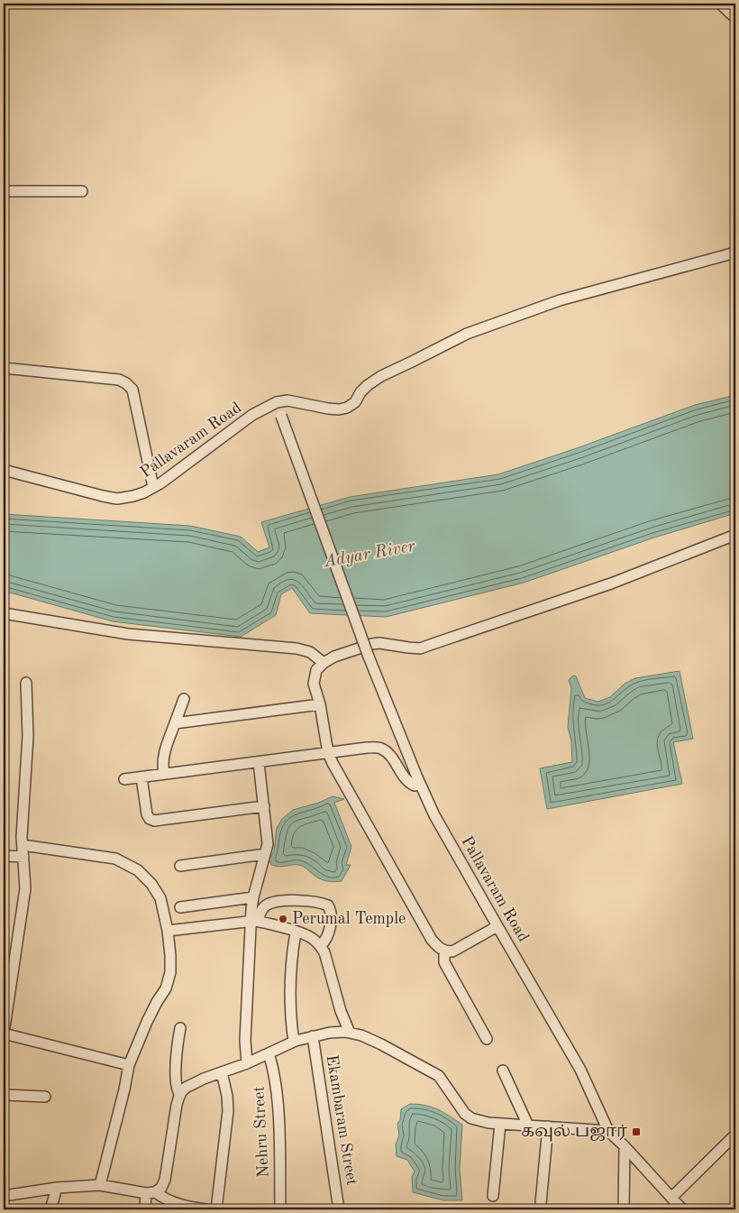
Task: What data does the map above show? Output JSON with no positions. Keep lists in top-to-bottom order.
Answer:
{
  "streets": {
    "street": ["Pallavaram Road", "Ekambaram Street", "Nehru Street"]
  },
  "water": ["Adyar River"],
  "places": {
    "other": ["Perumal Temple"],
    "transit": ["கவுல் பஜார்"]
  }
}
